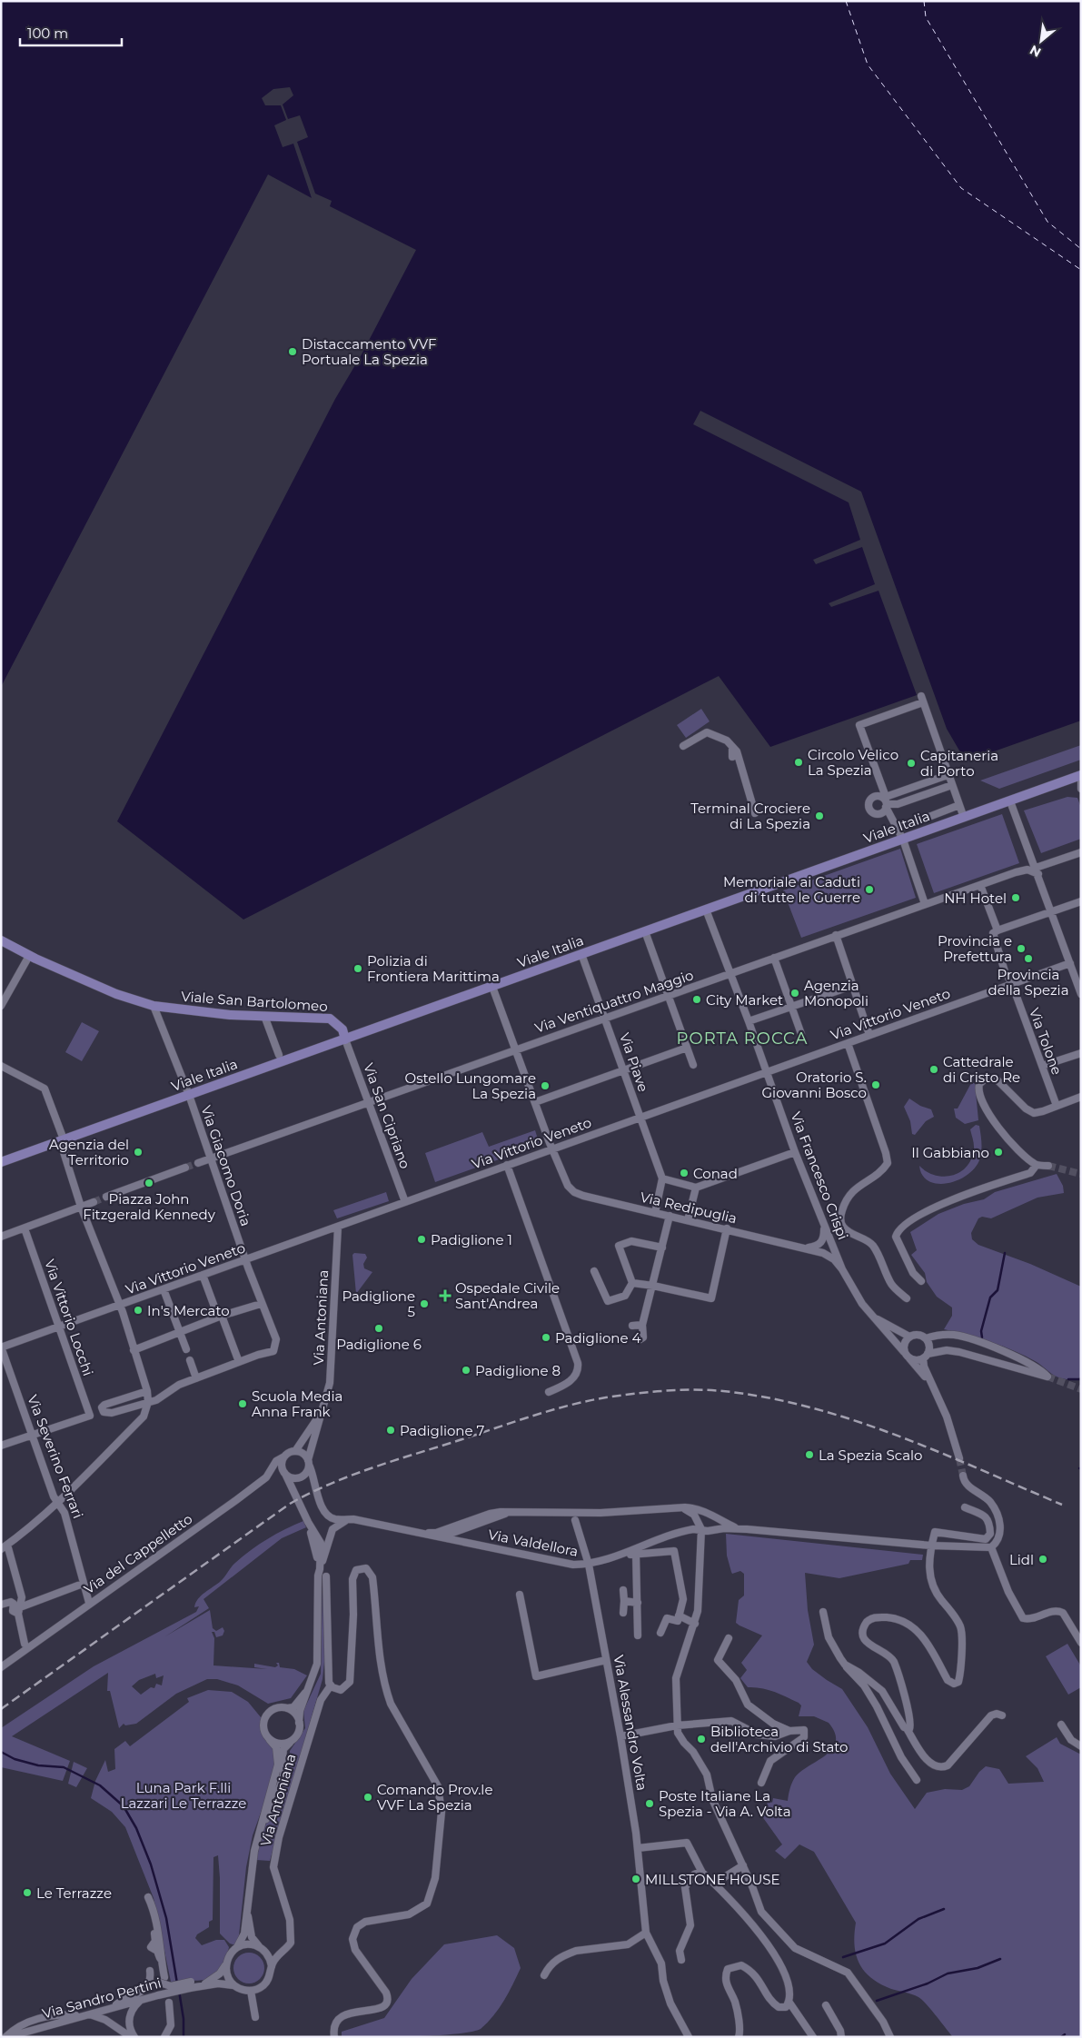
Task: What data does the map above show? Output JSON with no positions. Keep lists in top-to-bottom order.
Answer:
{
  "streets": {
    "main road": ["Viale Italia", "Viale San Bartolomeo"],
    "street": [
      "Via Ventiquattro Maggio",
      "Via Vittorio Veneto",
      "Via Tolone",
      "Via Piave",
      "Via San Cipriano",
      "Via Giacomo Doria",
      "Via Francesco Crispi",
      "Via Redipuglia",
      "Via Vittorio Locchi",
      "Via Antoniana",
      "Via Severino Ferrari",
      "Via Valdellora",
      "Via del Cappelletto",
      "Via Alessandro Volta",
      "Via Sandro Pertini"
    ]
  },
  "crossings": [
    ["Viale Italia", "Viale San Bartolomeo"],
    ["Viale Italia", "Via Piave"],
    ["Viale Italia", "Via San Cipriano"],
    ["Viale Italia", "Via Giacomo Doria"],
    ["Viale Italia", "Via Francesco Crispi"],
    ["Viale San Bartolomeo", "Via San Cipriano"],
    ["Viale San Bartolomeo", "Via Giacomo Doria"],
    ["Via Ventiquattro Maggio", "Via Tolone"],
    ["Via Ventiquattro Maggio", "Via Piave"],
    ["Via Ventiquattro Maggio", "Via San Cipriano"],
    ["Via Ventiquattro Maggio", "Via Giacomo Doria"],
    ["Via Ventiquattro Maggio", "Via Francesco Crispi"],
    ["Via Vittorio Veneto", "Via Tolone"],
    ["Via Vittorio Veneto", "Via Piave"],
    ["Via Vittorio Veneto", "Via San Cipriano"],
    ["Via Vittorio Veneto", "Via Giacomo Doria"],
    ["Via Vittorio Veneto", "Via Francesco Crispi"],
    ["Via Vittorio Veneto", "Via Redipuglia"],
    ["Via Vittorio Veneto", "Via Vittorio Locchi"],
    ["Via Vittorio Veneto", "Via Antoniana"],
    ["Via Vittorio Veneto", "Via Severino Ferrari"],
    ["Via Francesco Crispi", "Via Redipuglia"],
    ["Via Vittorio Locchi", "Via Severino Ferrari"],
    ["Via Antoniana", "Via Valdellora"],
    ["Via Antoniana", "Via del Cappelletto"],
    ["Via Antoniana", "Via Sandro Pertini"],
    ["Via Severino Ferrari", "Via del Cappelletto"],
    ["Via Valdellora", "Via del Cappelletto"],
    ["Via Valdellora", "Via Alessandro Volta"]
  ],
  "districts": ["PORTA ROCCA"],
  "parks": ["Luna Park F.lli Lazzari Le Terrazze"],
  "places": {
    "other": [
      "Distaccamento VVF Portuale La Spezia",
      "Circolo Velico La Spezia",
      "Capitaneria di Porto",
      "Terminal Crociere di La Spezia",
      "Memoriale ai Caduti di tutte le Guerre",
      "NH Hotel",
      "Provincia e Prefettura",
      "Provincia della Spezia",
      "Polizia di Frontiera Marittima",
      "Agenzia Monopoli",
      "City Market",
      "Cattedrale di Cristo Re",
      "Oratorio S. Giovanni Bosco",
      "Ostello Lungomare La Spezia",
      "Agenzia del Territorio",
      "Il Gabbiano",
      "Conad",
      "Piazza John Fitzgerald Kennedy",
      "Padiglione 1",
      "Padiglione 5",
      "In's Mercato",
      "Padiglione 6",
      "Padiglione 4",
      "Padiglione 8",
      "Scuola Media Anna Frank",
      "Padiglione 7",
      "La Spezia Scalo",
      "Lidl",
      "Biblioteca dell'Archivio di Stato",
      "Comando Prov.le VVF La Spezia",
      "Poste Italiane La Spezia - Via A. Volta",
      "MILLSTONE HOUSE",
      "Le Terrazze"
    ],
    "health": ["Ospedale Civile Sant'Andrea"]
  },
  "scale_bar": "100 m",
  "north": "bottom left"
}
